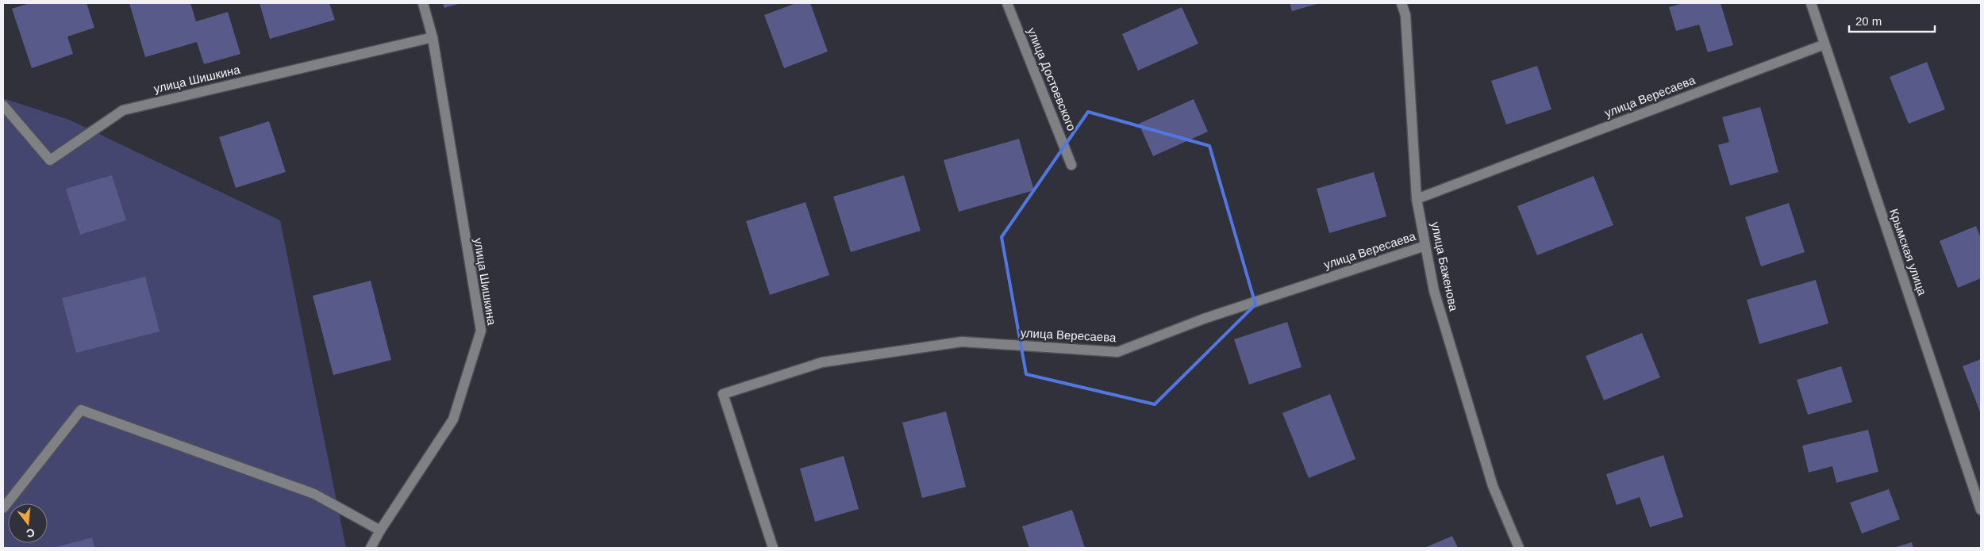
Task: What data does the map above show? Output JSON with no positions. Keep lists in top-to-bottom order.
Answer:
{
  "streets": {
    "street": [
      "улица Шишкина",
      "улица Достоевского",
      "улица Вересаева",
      "Крымская улица",
      "улица Баженова"
    ]
  },
  "crossings": [
    ["улица Вересаева", "Крымская улица"],
    ["улица Вересаева", "улица Баженова"]
  ],
  "scale_bar": "20 m",
  "north": "bottom"
}
